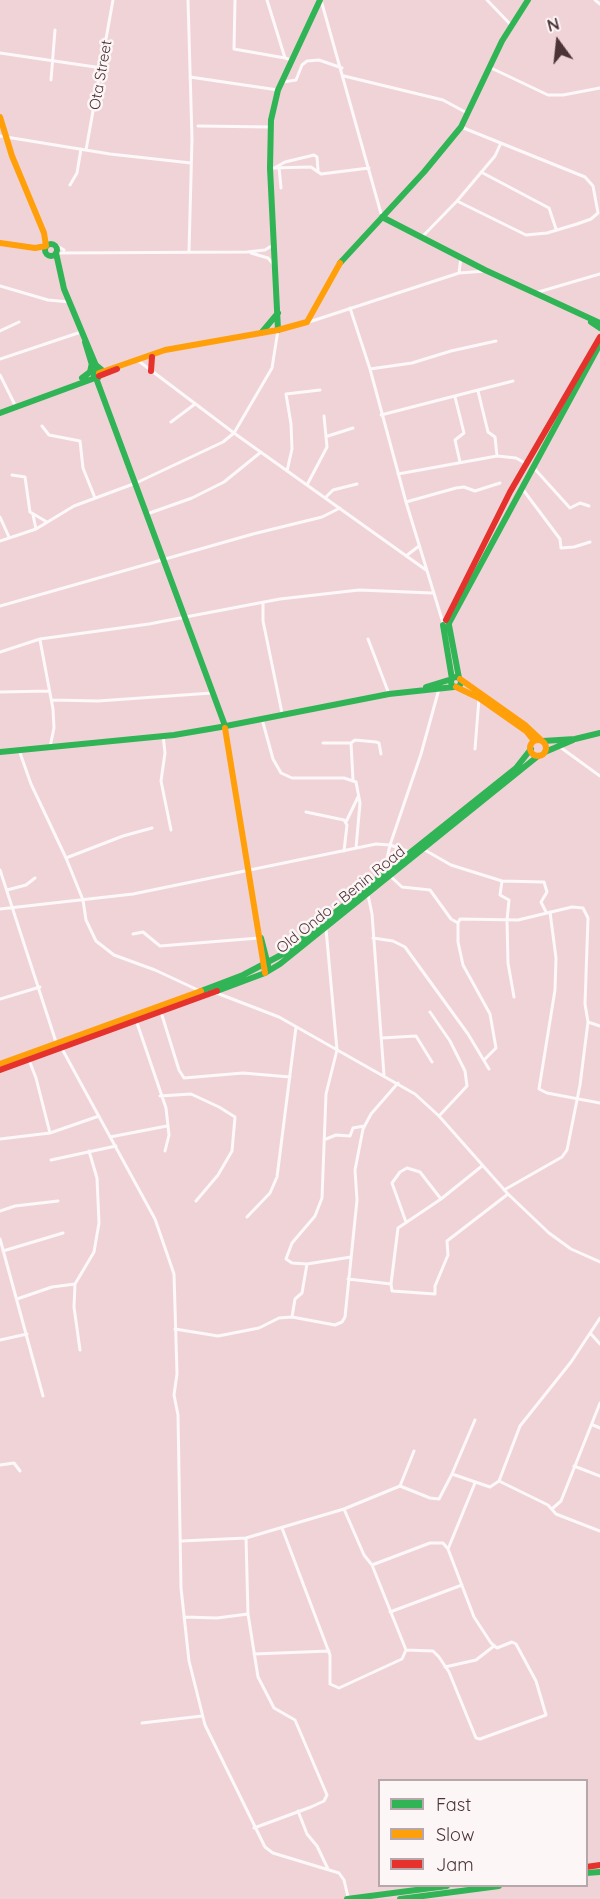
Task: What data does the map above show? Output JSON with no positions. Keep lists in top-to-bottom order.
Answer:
{
  "streets": {
    "main road": ["Old Ondo - Benin Road"],
    "street": ["Ota Street"]
  },
  "legend": ["Fast", "Slow", "Jam"],
  "north": "top"
}
